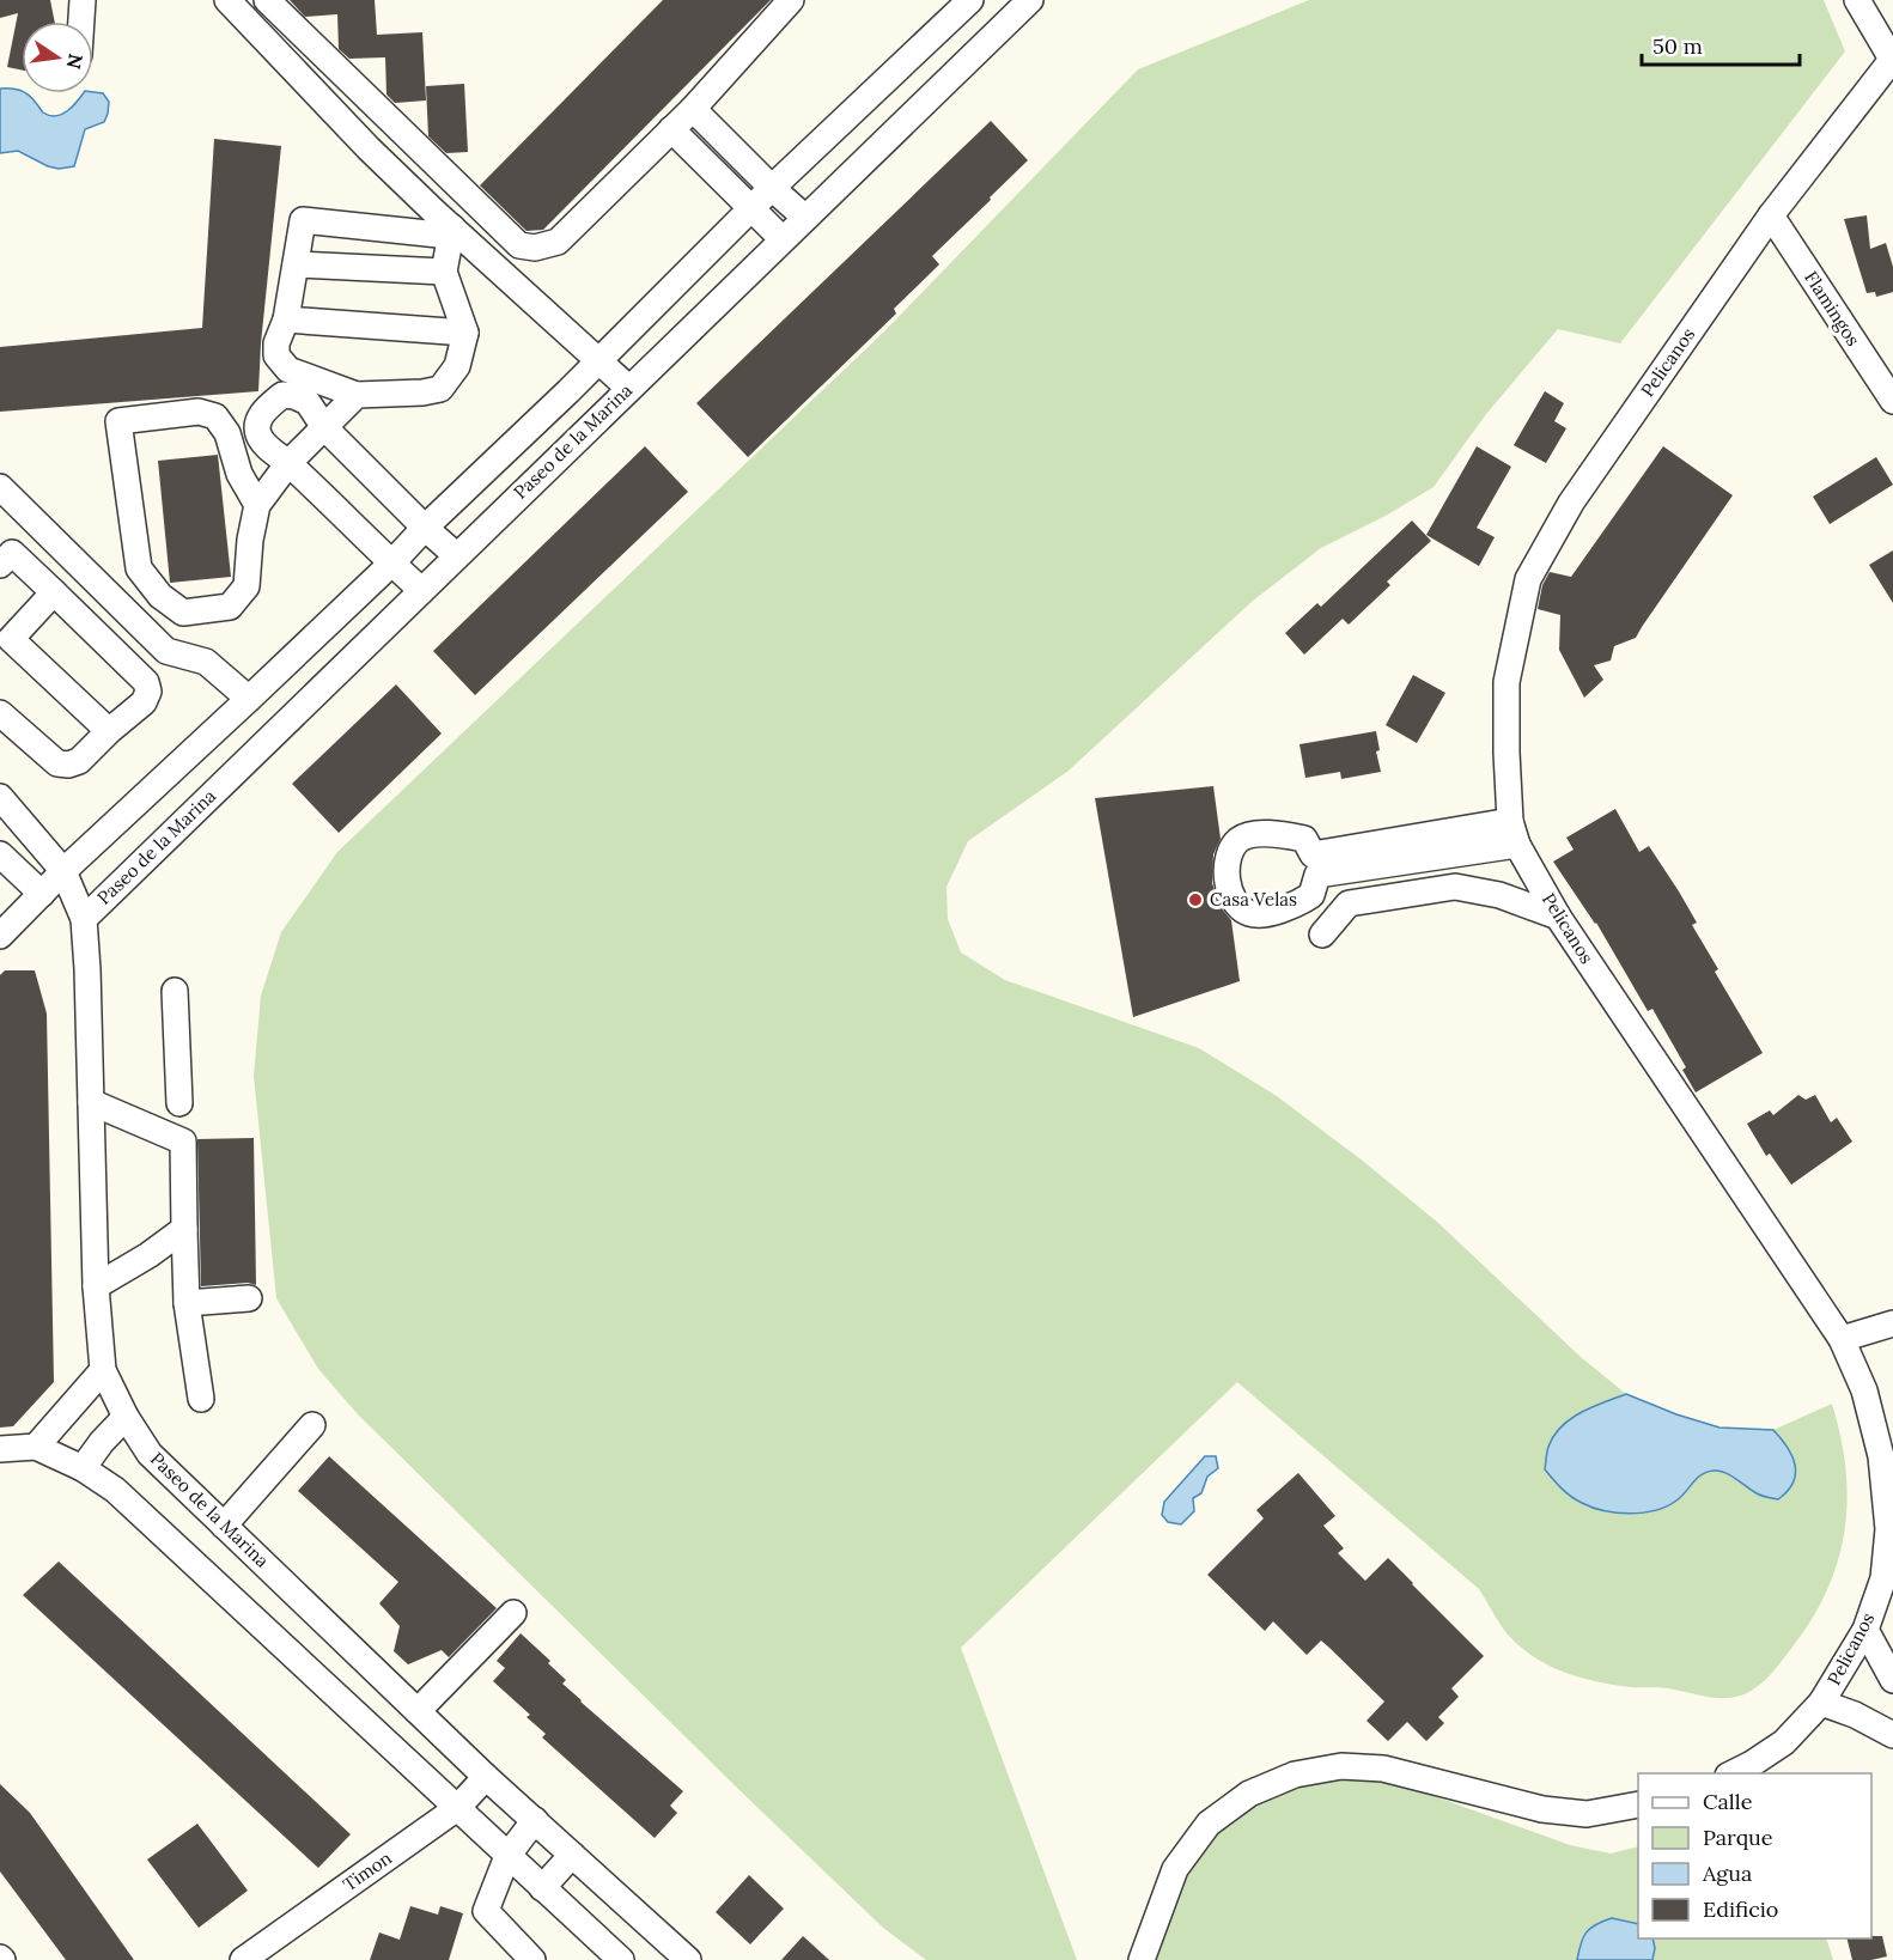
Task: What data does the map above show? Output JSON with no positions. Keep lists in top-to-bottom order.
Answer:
{
  "streets": {
    "street": [
      "Flamingos",
      "Pelicanos",
      "Paseo de la Marina",
      "Timon"
    ]
  },
  "crossings": [
    ["Flamingos", "Pelicanos"],
    ["Paseo de la Marina", "Timon"]
  ],
  "places": ["Casa Velas"],
  "legend": [
    "Calle",
    "Parque",
    "Agua",
    "Edificio"
  ],
  "scale_bar": "50 m",
  "north": "right"
}
